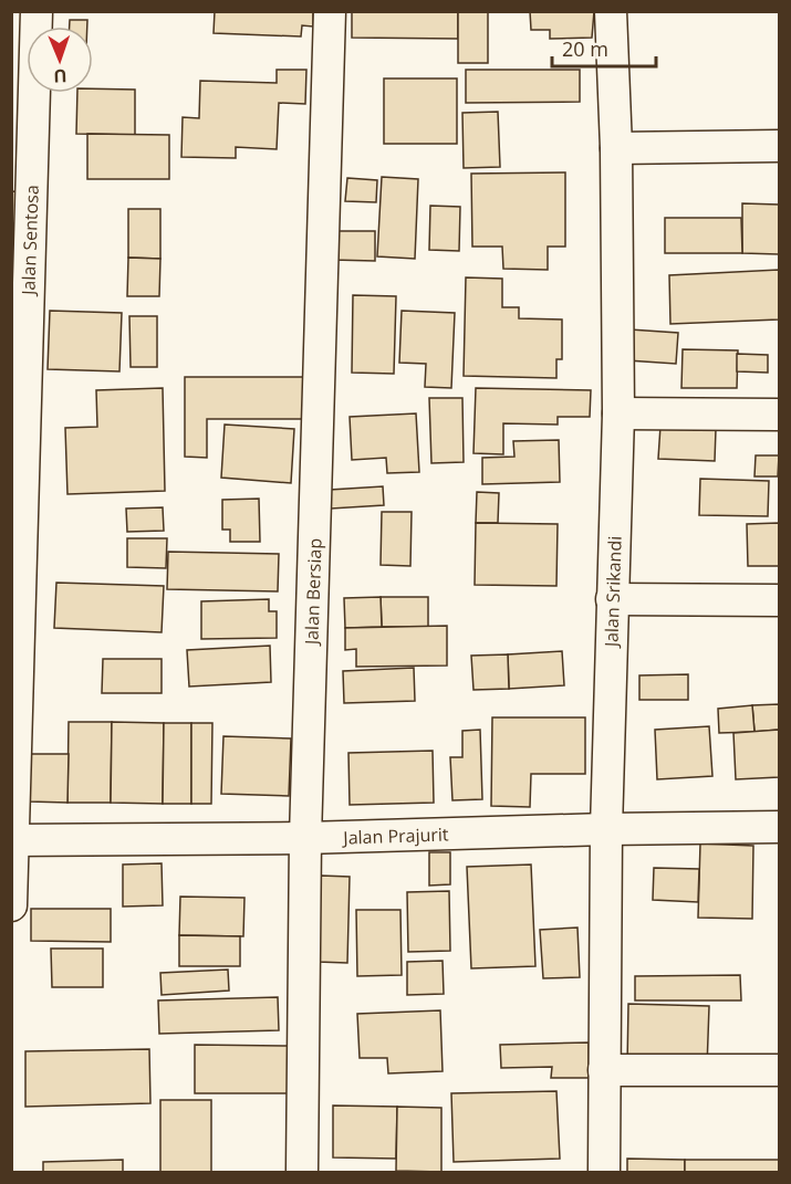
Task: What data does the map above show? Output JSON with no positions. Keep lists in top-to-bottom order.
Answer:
{
  "streets": {
    "street": [
      "Jalan Sentosa",
      "Jalan Bersiap",
      "Jalan Srikandi",
      "Jalan Prajurit"
    ]
  },
  "crossings": [
    ["Jalan Sentosa", "Jalan Prajurit"],
    ["Jalan Bersiap", "Jalan Prajurit"],
    ["Jalan Srikandi", "Jalan Prajurit"]
  ],
  "scale_bar": "20 m",
  "north": "bottom"
}
